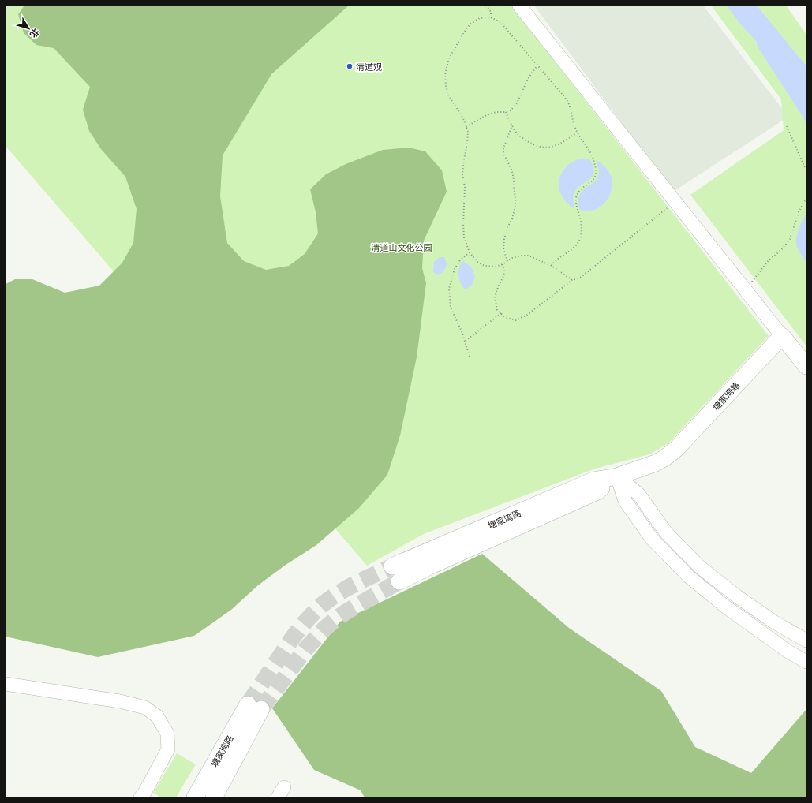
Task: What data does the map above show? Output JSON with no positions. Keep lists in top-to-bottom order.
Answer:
{
  "streets": {
    "main road": ["塘家湾路"]
  },
  "parks": ["清道山文化公园"],
  "places": ["清道观"],
  "north": "bottom right"
}
